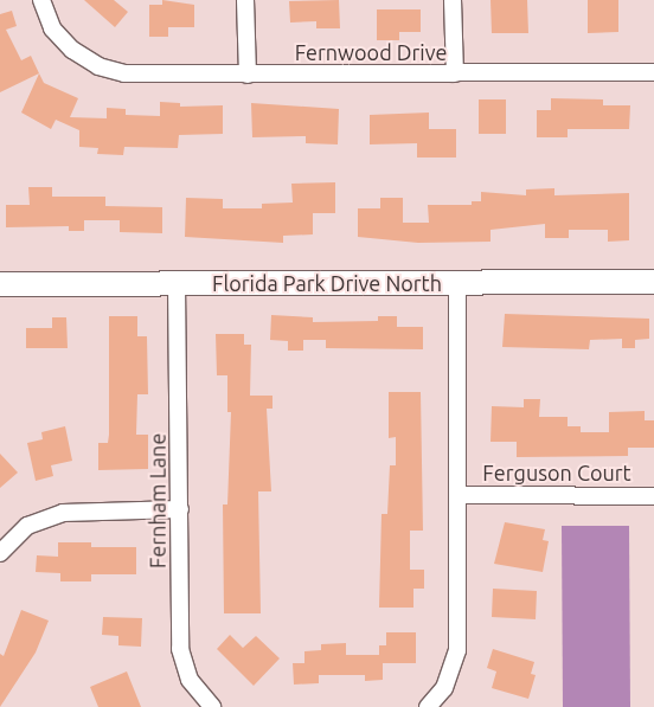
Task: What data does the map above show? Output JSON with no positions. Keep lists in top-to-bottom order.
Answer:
{
  "streets": {
    "street": [
      "Fernwood Drive",
      "Florida Park Drive North",
      "Ferguson Court",
      "Fernham Lane"
    ]
  },
  "crossings": [
    ["Florida Park Drive North", "Fernham Lane"]
  ]
}
